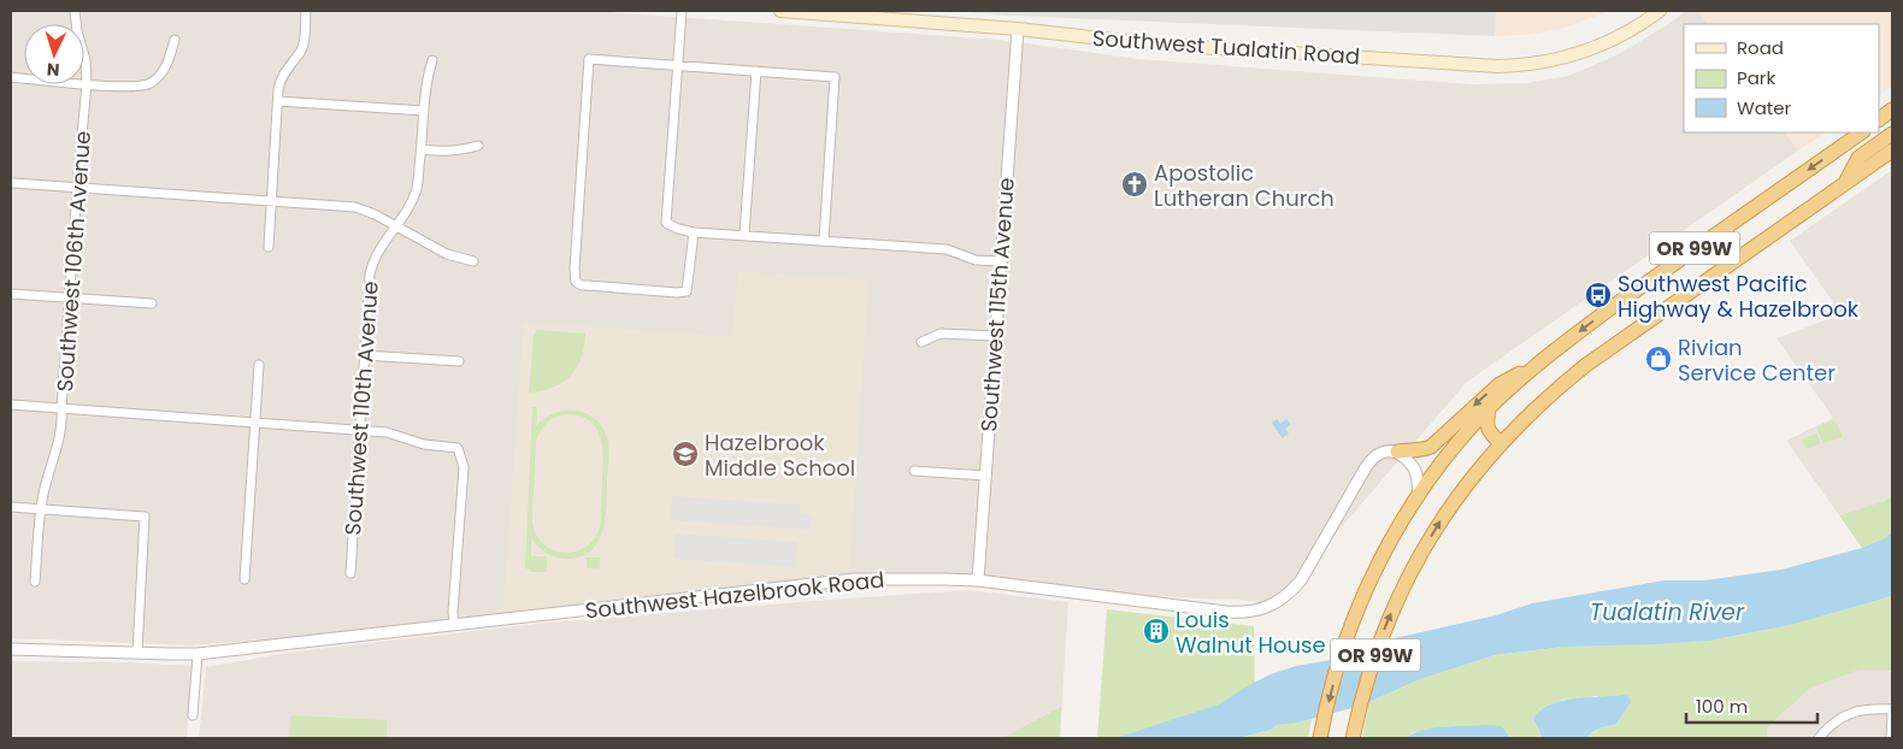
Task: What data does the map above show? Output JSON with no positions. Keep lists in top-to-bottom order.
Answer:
{
  "streets": {
    "highway": ["OR 99W"],
    "main road": ["Southwest Tualatin Road"],
    "street": [
      "Southwest 106th Avenue",
      "Southwest 115th Avenue",
      "Southwest 110th Avenue",
      "Southwest Hazelbrook Road"
    ]
  },
  "crossings": [
    ["Southwest Tualatin Road", "Southwest 115th Avenue"],
    ["Southwest 115th Avenue", "Southwest Hazelbrook Road"]
  ],
  "water": ["Tualatin River"],
  "places": {
    "church": ["Apostolic Lutheran Church"],
    "bus stop": ["Southwest Pacific Highway & Hazelbrook"],
    "shop": ["Rivian Service Center"],
    "school or university": ["Hazelbrook Middle School"],
    "building": ["Louis Walnut House"]
  },
  "legend": ["Road", "Park", "Water"],
  "scale_bar": "100 m",
  "north": "bottom"
}
